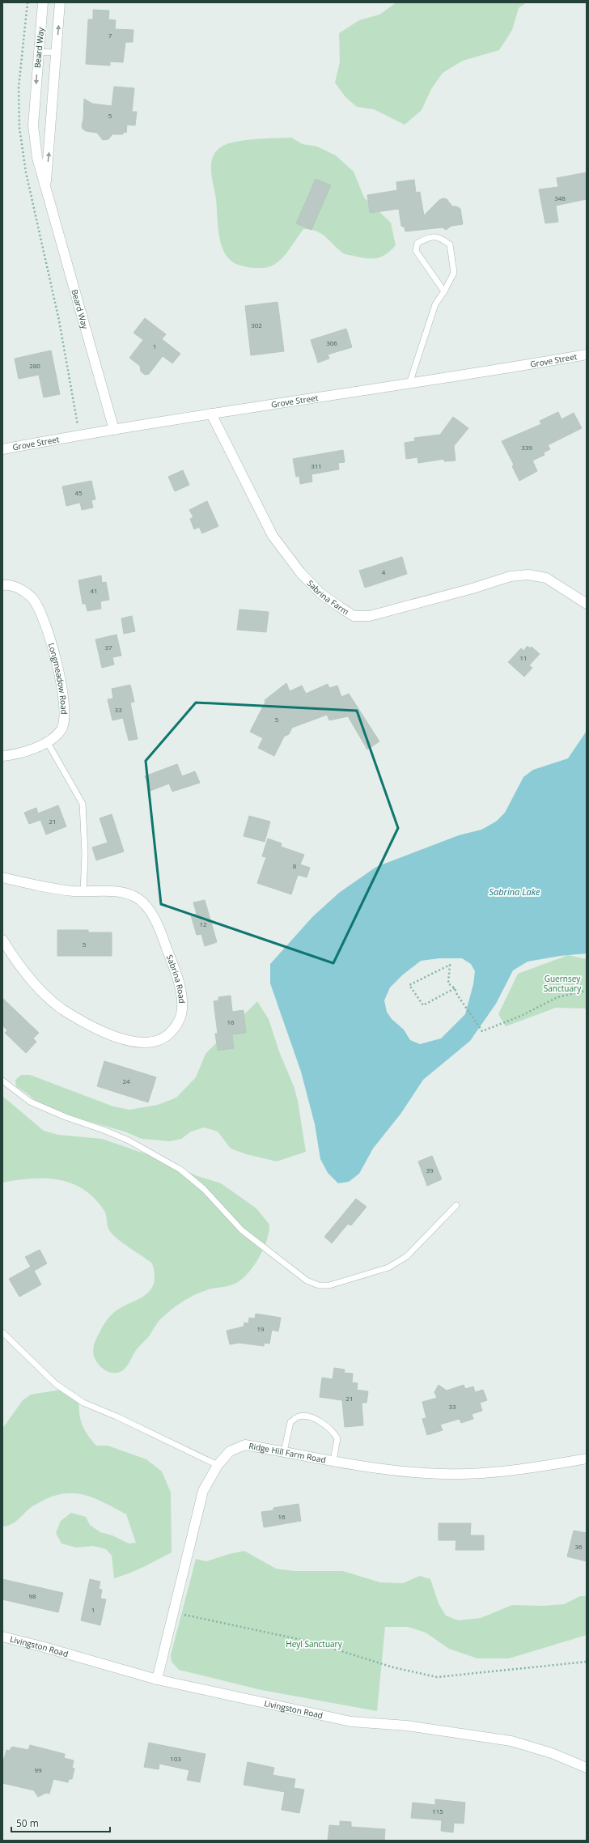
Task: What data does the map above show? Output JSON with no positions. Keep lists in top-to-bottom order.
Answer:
{
  "streets": {
    "street": [
      "Beard Way",
      "Grove Street",
      "Sabrina Farm",
      "Longmeadow Road",
      "Sabrina Road",
      "Ridge Hill Farm Road",
      "Livingston Road"
    ]
  },
  "crossings": [
    ["Beard Way", "Grove Street"],
    ["Grove Street", "Sabrina Farm"],
    ["Ridge Hill Farm Road", "Livingston Road"]
  ],
  "water": ["Sabrina Lake"],
  "parks": ["Guernsey Sanctuary", "Heyl Sanctuary"],
  "house_numbers": [
    "7",
    "5",
    "348",
    "302",
    "306",
    "1",
    "280",
    "339",
    "311",
    "45",
    "4",
    "41",
    "37",
    "11",
    "33",
    "5",
    "21",
    "8",
    "12",
    "5",
    "16",
    "24",
    "39",
    "19",
    "21",
    "33",
    "16",
    "36",
    "98",
    "1",
    "103",
    "99",
    "115"
  ],
  "scale_bar": "50 m"
}
